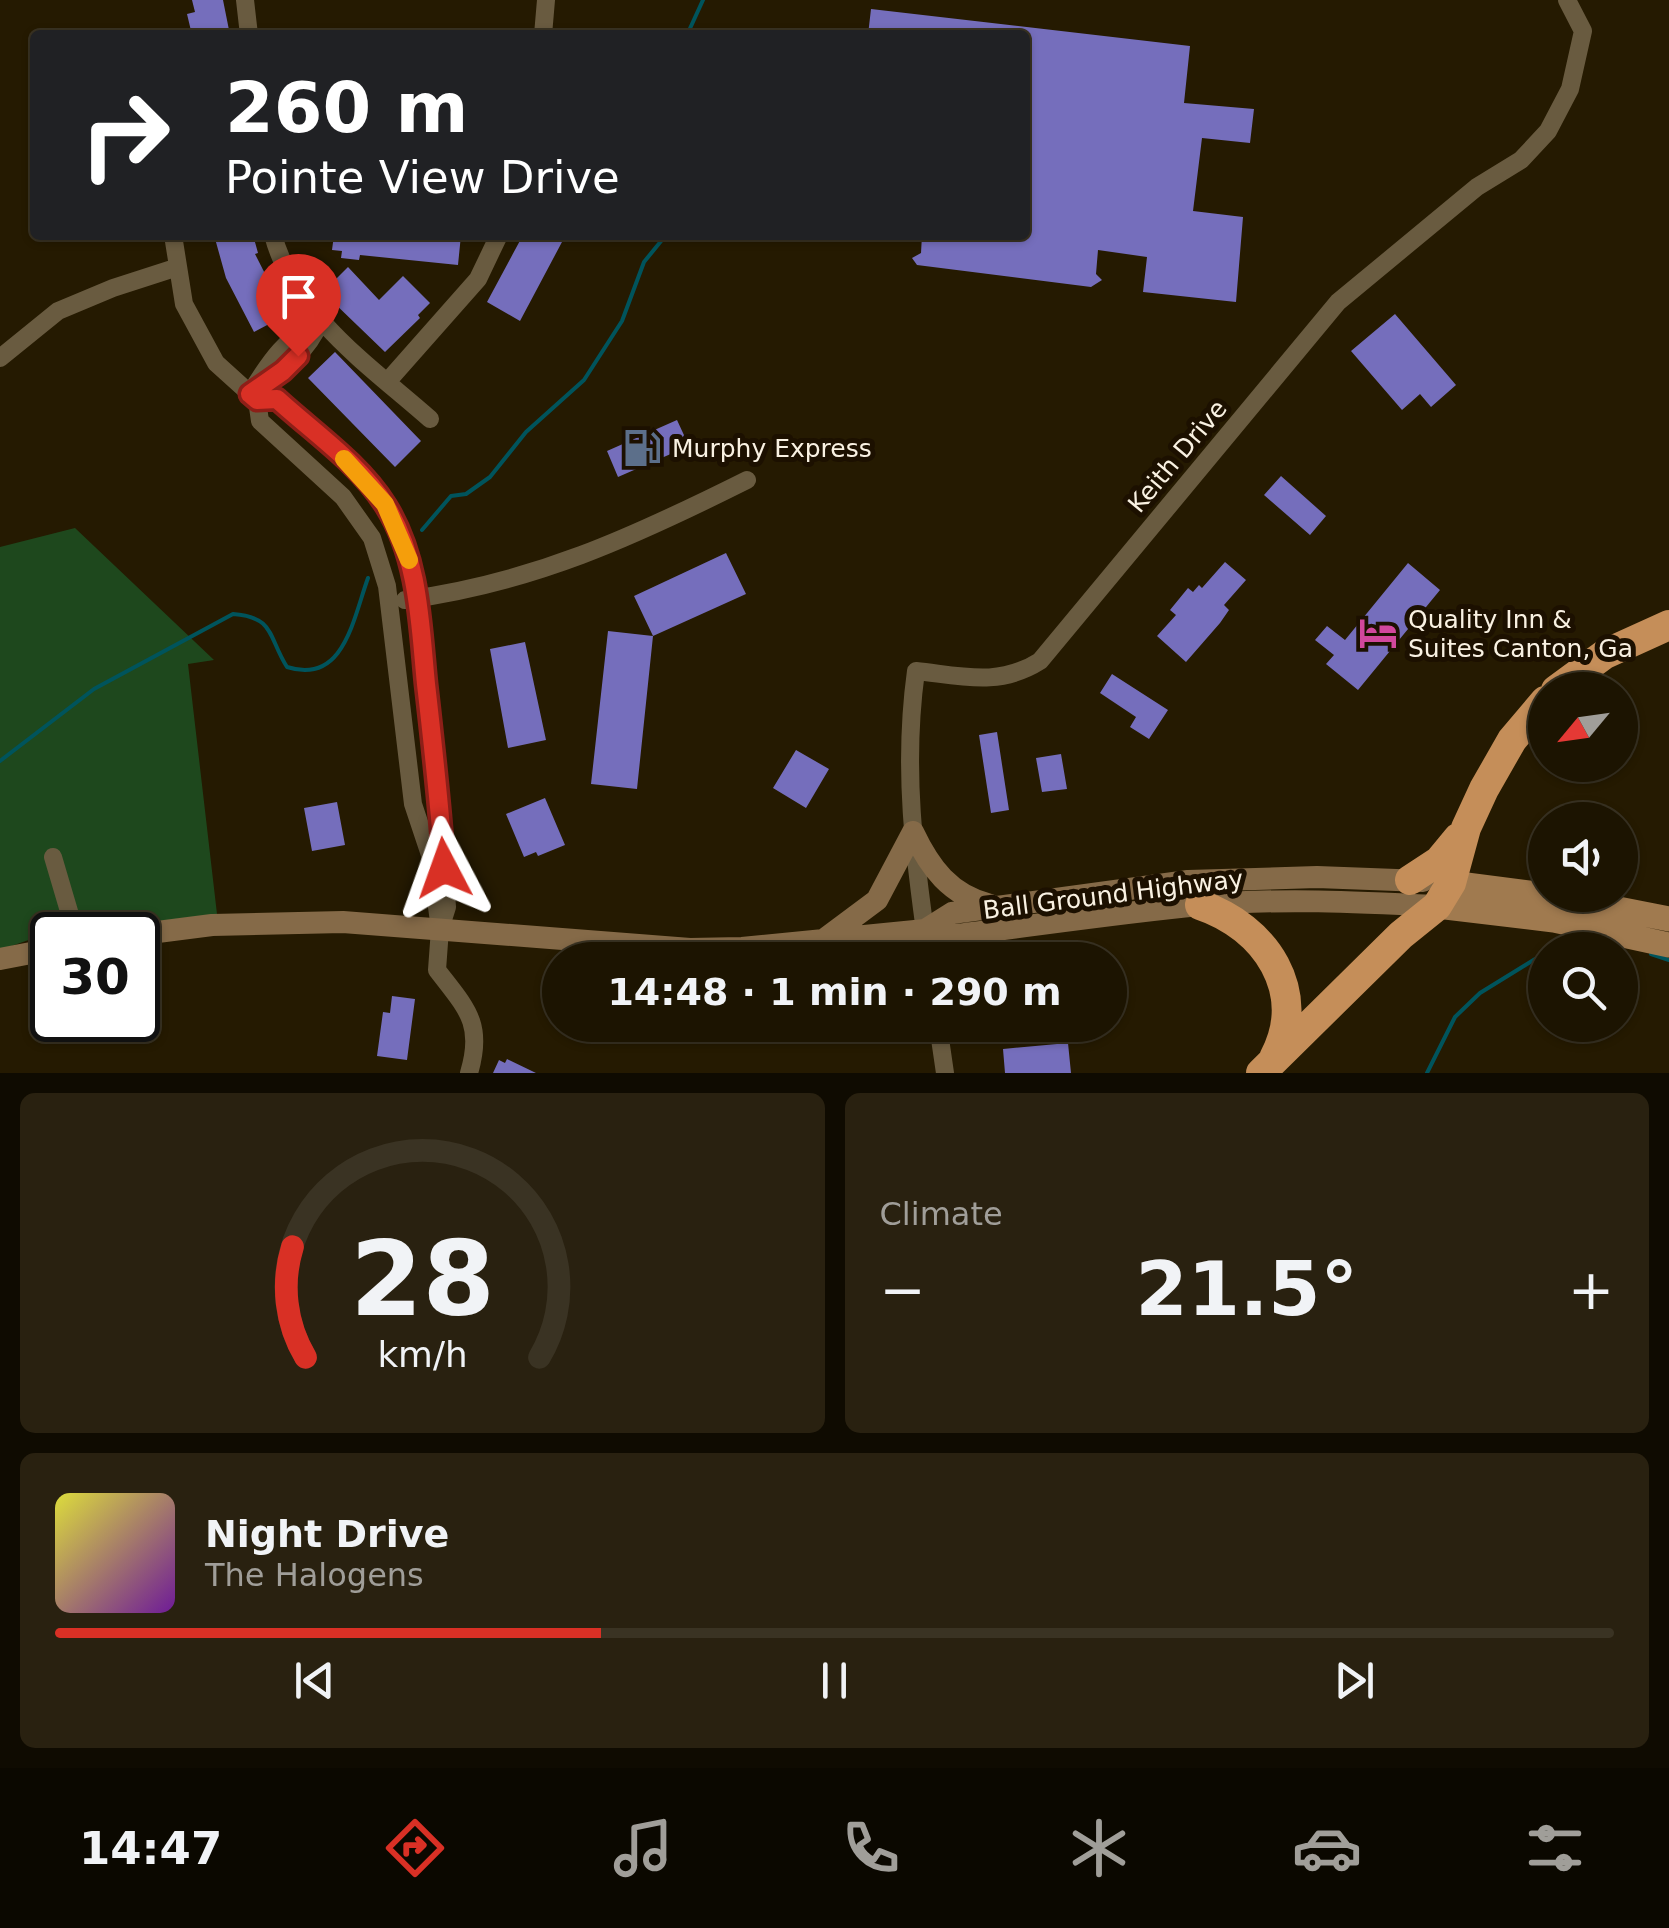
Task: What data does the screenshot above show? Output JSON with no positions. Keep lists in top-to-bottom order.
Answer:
{
  "streets": {
    "main road": ["Ball Ground Highway"],
    "street": ["Keith Drive"]
  },
  "crossings": [
    ["Keith Drive", "Ball Ground Highway"]
  ],
  "places": {
    "fuel station": ["Murphy Express"],
    "hotel": ["Quality Inn & Suites Canton, Ga"]
  },
  "north": "bottom left",
  "page": {
    "turn": ["260 m", "Pointe View Drive"],
    "limit": "30",
    "trip": "14:48 · 1 min · 290 m",
    "tile": "Climate",
    "heat": ["−", "21.5°", "+"],
    "song": ["Night Drive", "The Halogens"],
    "tabs": "14:47",
    "gauge": ["28", "km/h"]
  }
}
